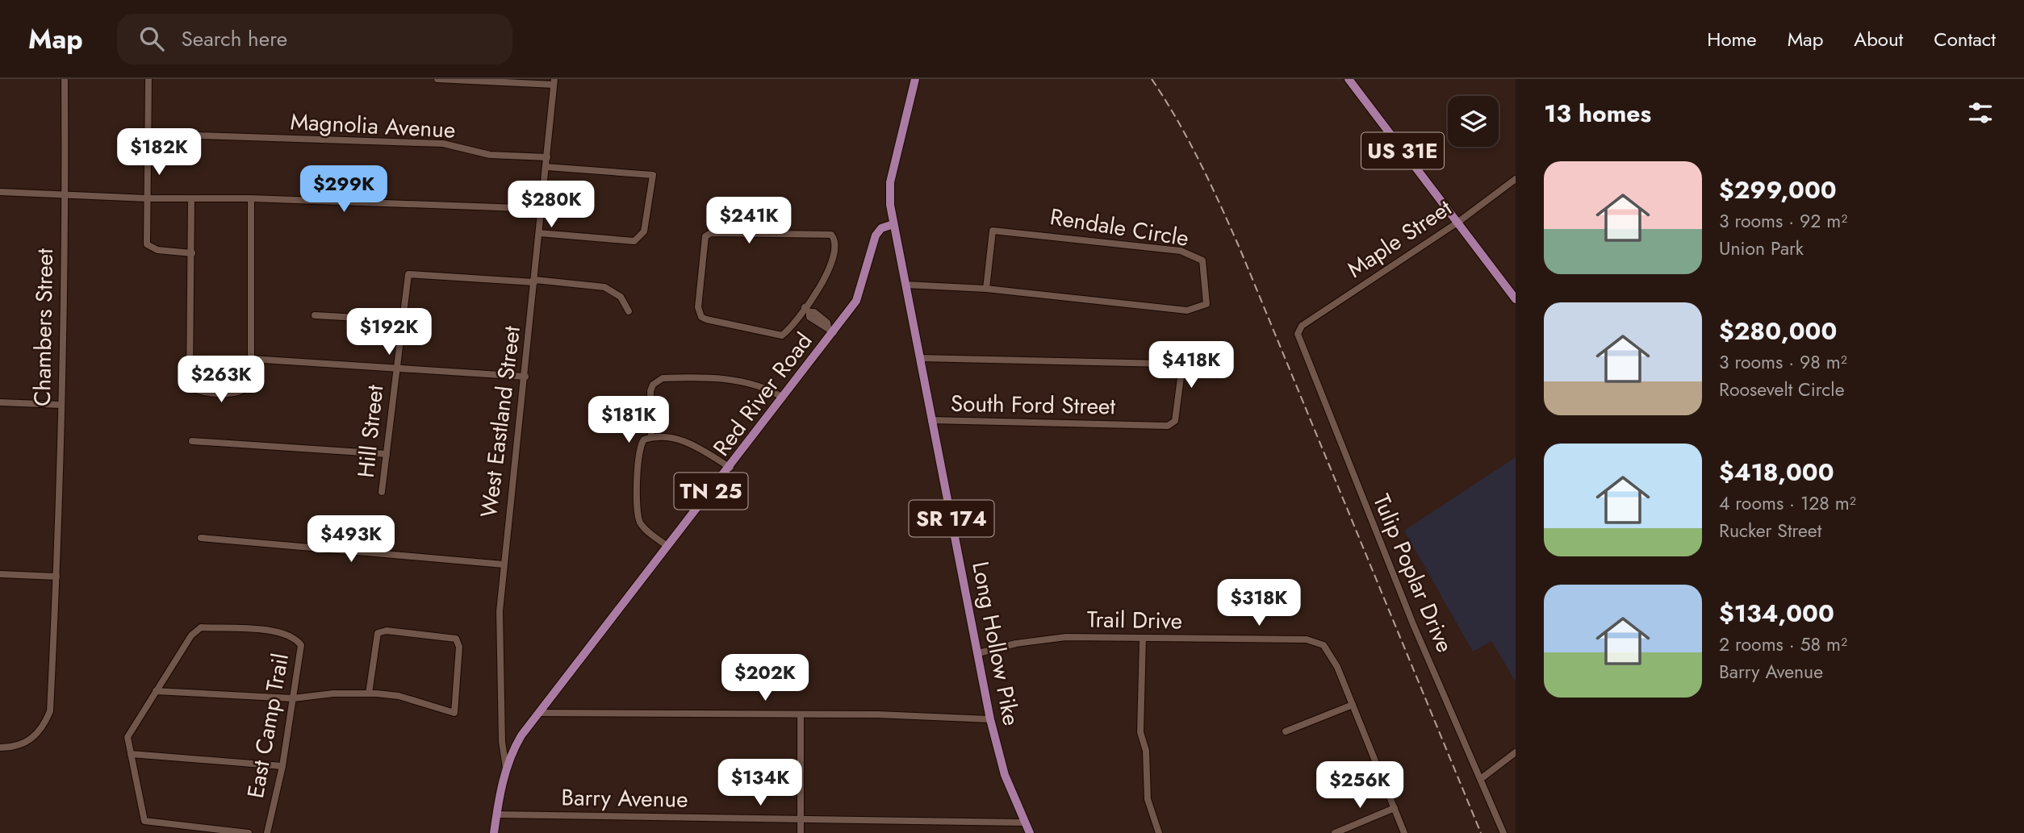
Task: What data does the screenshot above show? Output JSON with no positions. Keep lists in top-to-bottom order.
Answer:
{
  "streets": {
    "main road": [
      "US 31E",
      "Red River Road",
      "West Eastland Street",
      "TN 25",
      "SR 174",
      "Long Hollow Pike"
    ],
    "street": [
      "Magnolia Avenue",
      "Rendale Circle",
      "Maple Street",
      "Chambers Street",
      "South Ford Street",
      "Hill Street",
      "Tulip Poplar Drive",
      "Trail Drive",
      "East Camp Trail",
      "Barry Avenue"
    ]
  },
  "crossings": [
    ["Magnolia Avenue", "West Eastland Street"],
    ["US 31E", "Maple Street"],
    ["Rendale Circle", "Long Hollow Pike"],
    ["Maple Street", "Tulip Poplar Drive"],
    ["Red River Road", "West Eastland Street"],
    ["Red River Road", "Long Hollow Pike"],
    ["South Ford Street", "Long Hollow Pike"],
    ["West Eastland Street", "Hill Street"],
    ["West Eastland Street", "TN 25"],
    ["West Eastland Street", "Barry Avenue"],
    ["TN 25", "Barry Avenue"],
    ["Trail Drive", "Long Hollow Pike"],
    ["Long Hollow Pike", "Barry Avenue"]
  ],
  "page": {
    "header": "Map",
    "search": "Search here",
    "nav": [
      "Home",
      "Map",
      "About",
      "Contact"
    ],
    "heading": "13 homes",
    "price": [
      "$182K",
      "$299K",
      "$280K",
      "$241K",
      "$192K",
      "$418K",
      "$263K",
      "$181K",
      "$493K",
      "$318K",
      "$202K",
      "$134K",
      "$256K"
    ],
    "list": [
      {
        "name": "$299,000",
        "note": "3 rooms · 92 m² · Union Park"
      },
      {
        "name": "$280,000",
        "note": "3 rooms · 98 m² · Roosevelt Circle"
      },
      {
        "name": "$418,000",
        "note": "4 rooms · 128 m² · Rucker Street"
      },
      {
        "name": "$134,000",
        "note": "2 rooms · 58 m² · Barry Avenue"
      }
    ]
  }
}
